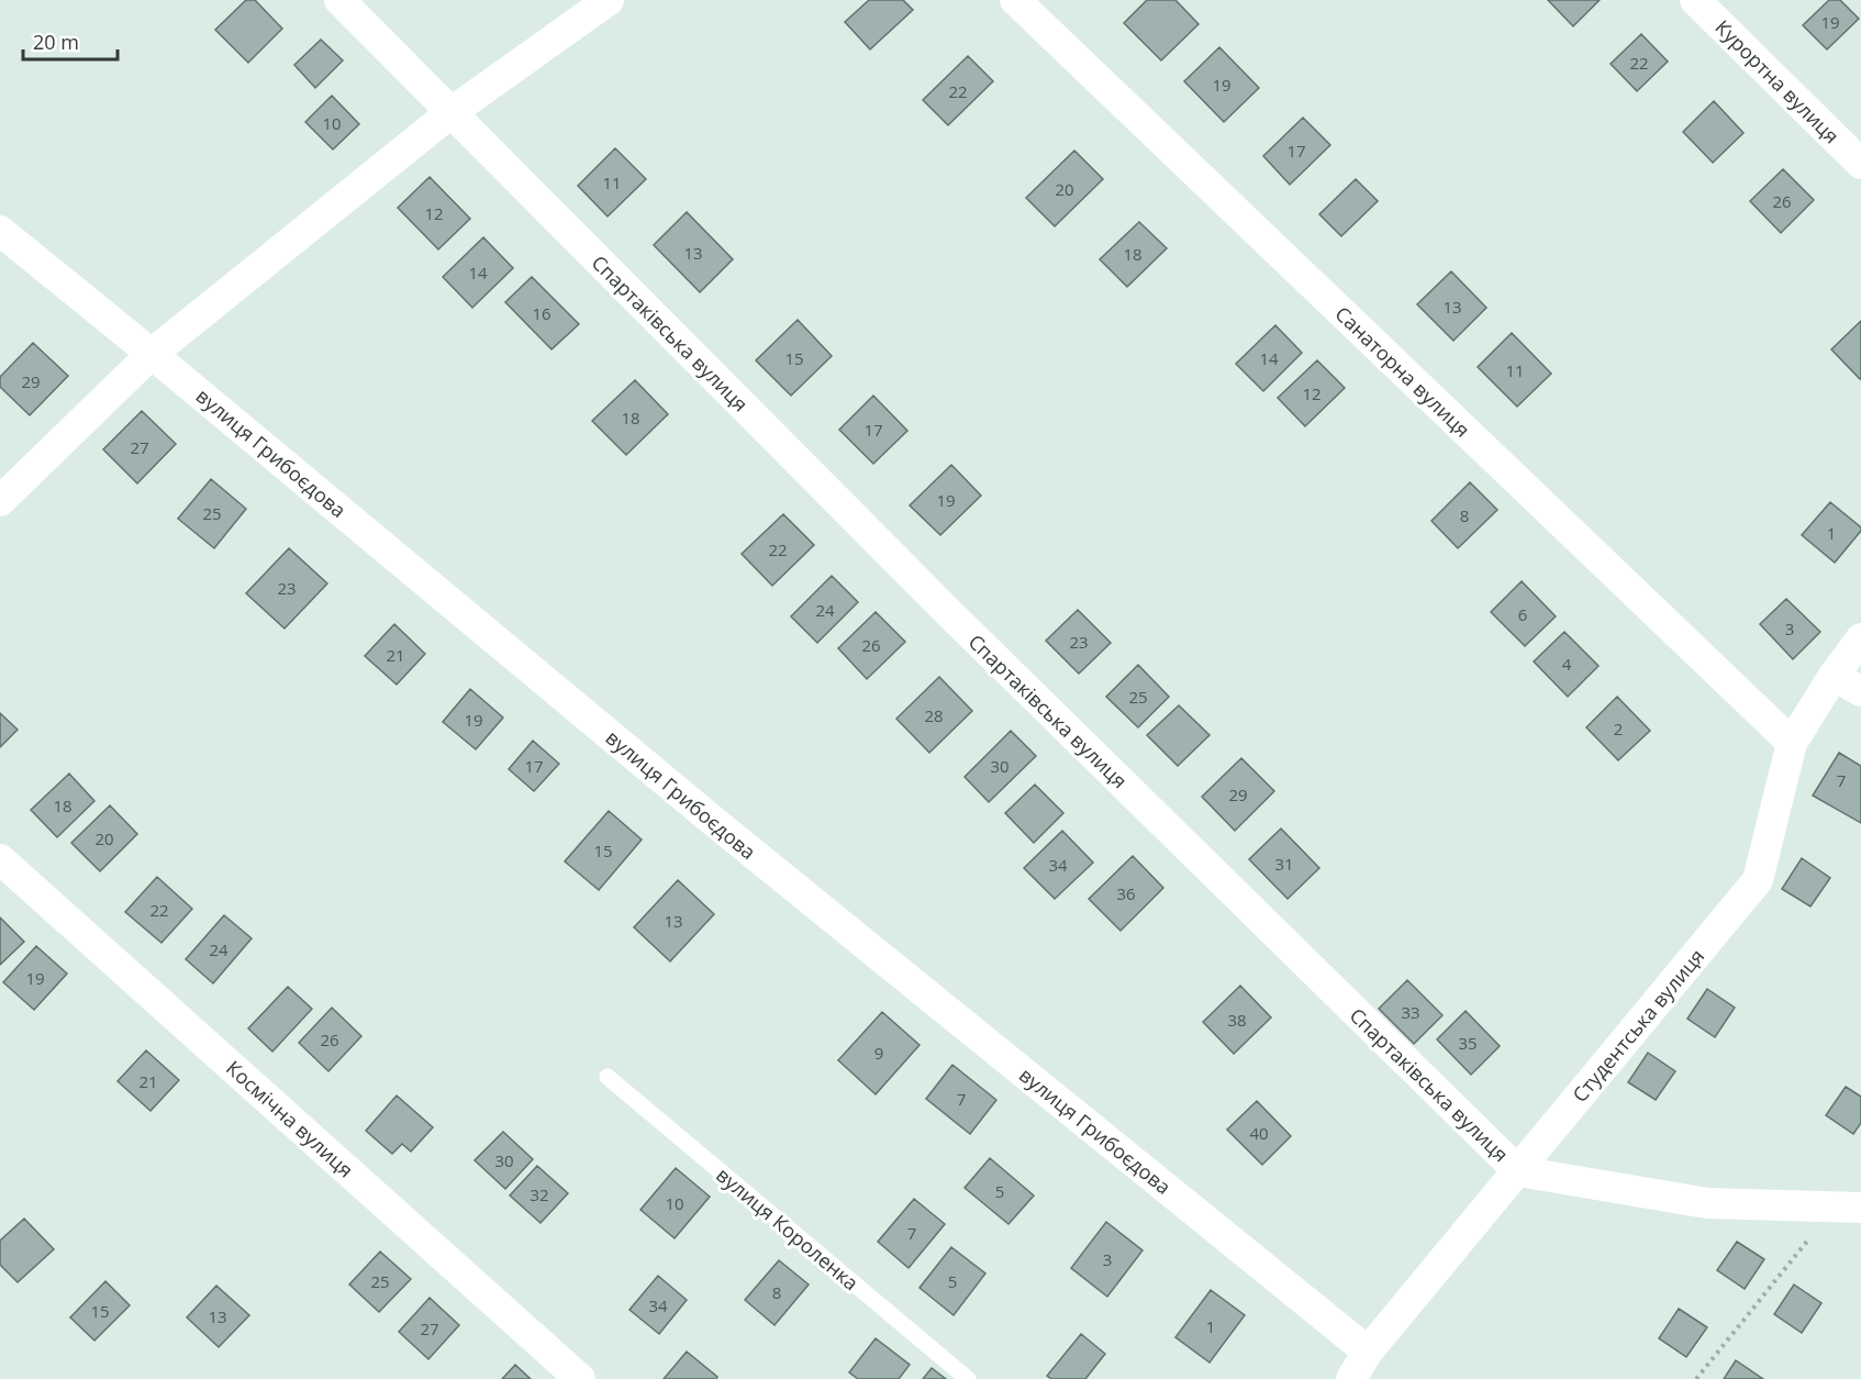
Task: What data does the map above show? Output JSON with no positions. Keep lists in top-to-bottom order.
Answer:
{
  "streets": {
    "street": [
      "Курортна вулиця",
      "Спартаківська вулиця",
      "Санаторна вулиця",
      "вулиця Грибоєдова",
      "Студентська вулиця",
      "Космічна вулиця"
    ],
    "lane": ["вулиця Короленка"]
  },
  "crossings": [
    ["Спартаківська вулиця", "Студентська вулиця"],
    ["Санаторна вулиця", "Студентська вулиця"],
    ["вулиця Грибоєдова", "Студентська вулиця"]
  ],
  "house_numbers": [
    "19",
    "22",
    "19",
    "22",
    "10",
    "17",
    "11",
    "20",
    "26",
    "12",
    "13",
    "18",
    "14",
    "13",
    "16",
    "15",
    "14",
    "11",
    "29",
    "12",
    "18",
    "17",
    "27",
    "19",
    "25",
    "8",
    "1",
    "22",
    "23",
    "24",
    "6",
    "3",
    "23",
    "26",
    "21",
    "4",
    "25",
    "28",
    "19",
    "2",
    "17",
    "30",
    "7",
    "29",
    "18",
    "20",
    "15",
    "31",
    "34",
    "36",
    "22",
    "13",
    "24",
    "19",
    "33",
    "38",
    "26",
    "35",
    "9",
    "21",
    "7",
    "40",
    "30",
    "5",
    "32",
    "10",
    "7",
    "3",
    "25",
    "5",
    "8",
    "34",
    "15",
    "13",
    "1",
    "27"
  ],
  "scale_bar": "20 m"
}
